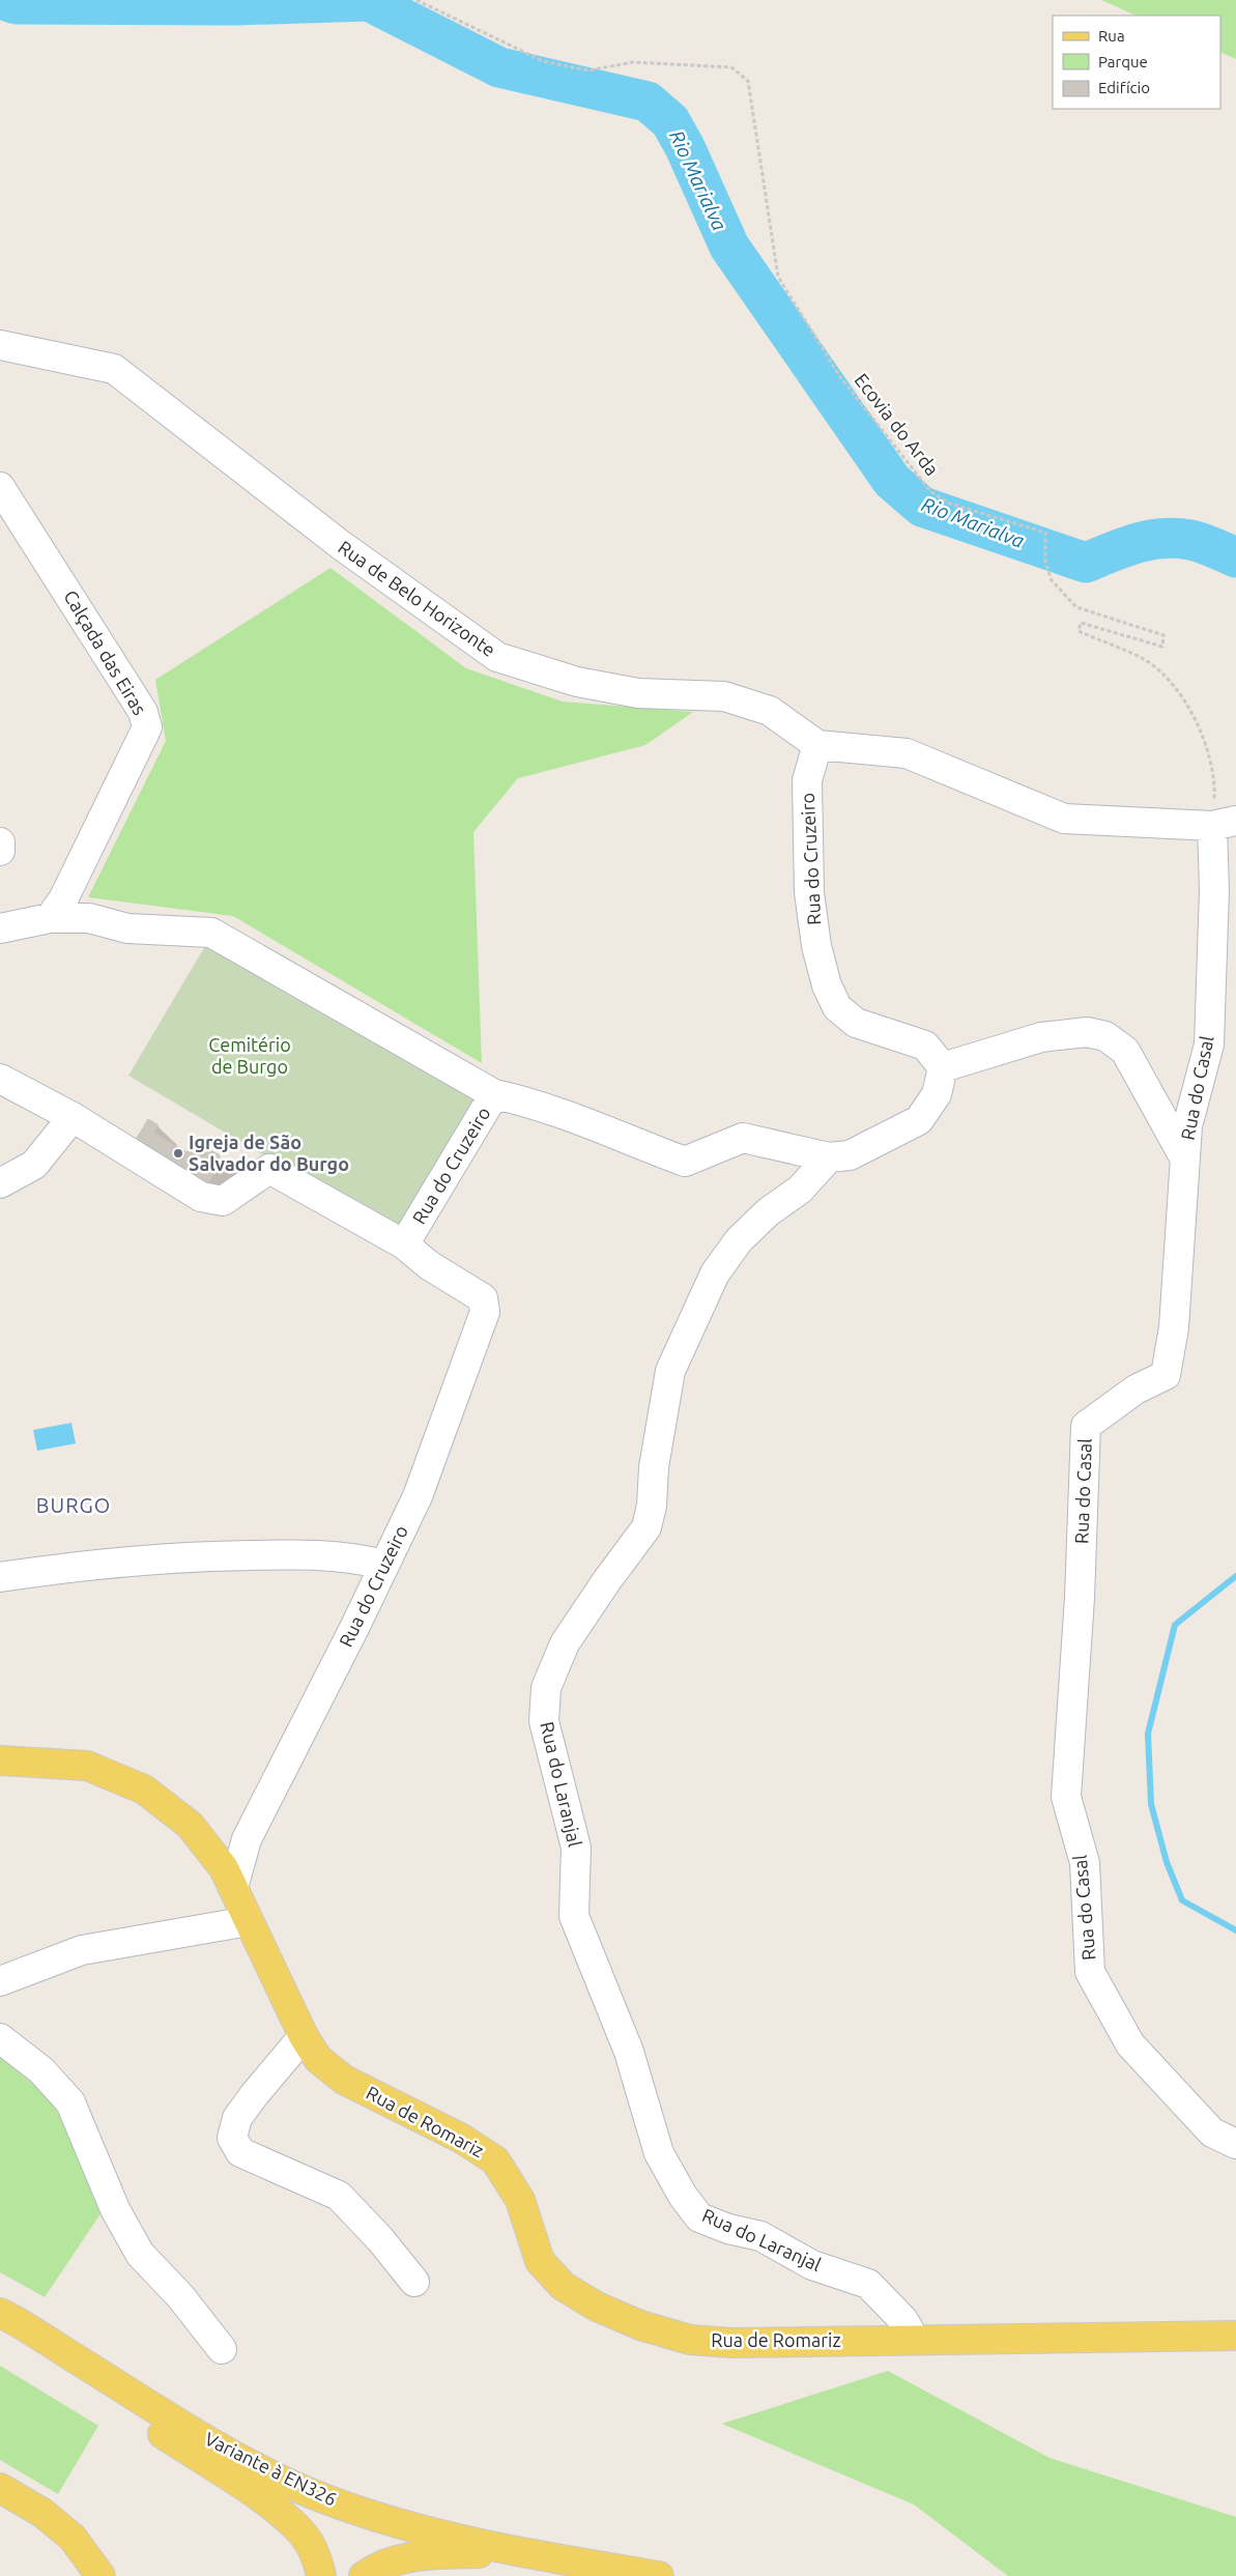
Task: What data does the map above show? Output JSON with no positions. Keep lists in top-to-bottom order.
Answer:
{
  "streets": {
    "main road": ["Rua de Romariz", "Variante à EN326"],
    "street": [
      "Rua de Belo Horizonte",
      "Calçada das Eiras",
      "Rua do Cruzeiro",
      "Rua do Casal",
      "Rua do Laranjal"
    ],
    "path": ["Ecovia do Arda"]
  },
  "crossings": [
    ["Ecovia do Arda", "Rua do Casal"],
    ["Rua de Belo Horizonte", "Rua do Cruzeiro"],
    ["Rua do Cruzeiro", "Rua do Laranjal"],
    ["Rua do Cruzeiro", "Rua de Romariz"],
    ["Rua do Laranjal", "Rua de Romariz"]
  ],
  "districts": ["BURGO"],
  "water": ["Rio Marialva"],
  "parks": ["Cemitério de Burgo"],
  "places": ["Igreja de São Salvador do Burgo"],
  "legend": ["Rua", "Parque", "Edifício"]
}
